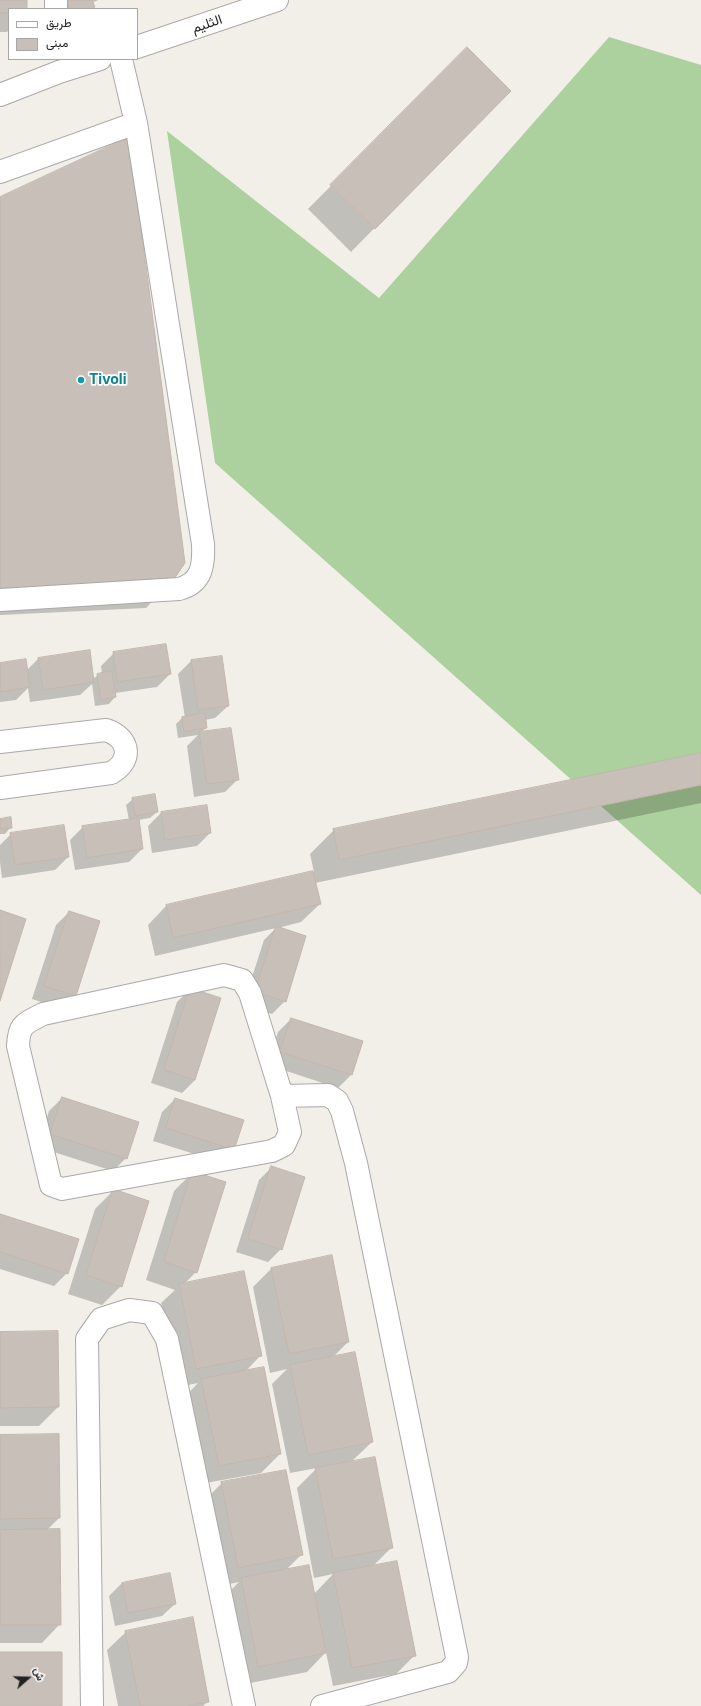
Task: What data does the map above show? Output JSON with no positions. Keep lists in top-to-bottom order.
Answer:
{
  "streets": {
    "street": ["الثليم"]
  },
  "places": ["Tivoli"],
  "legend": ["طريق", "مبنى"],
  "north": "right"
}
